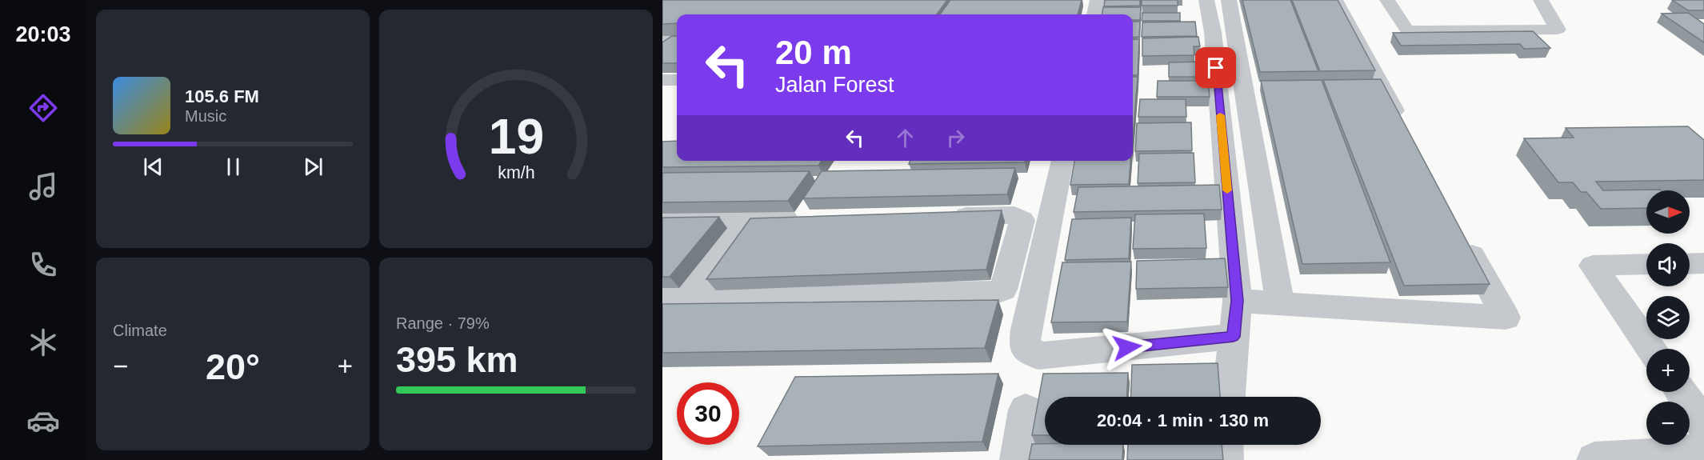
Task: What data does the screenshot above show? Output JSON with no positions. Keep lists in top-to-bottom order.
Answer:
{
  "north": "right",
  "page": {
    "tabs": "20:03",
    "turn": ["20 m", "Jalan Forest"],
    "song": ["105.6 FM", "Music"],
    "map_buttons": ["+", "−"],
    "tile": [
      "Climate",
      ["Range · 79%", "395 km"]
    ],
    "heat": ["−", "20°", "+"],
    "limit": "30",
    "trip": "20:04 · 1 min · 130 m",
    "gauge": ["19", "km/h"]
  }
}
